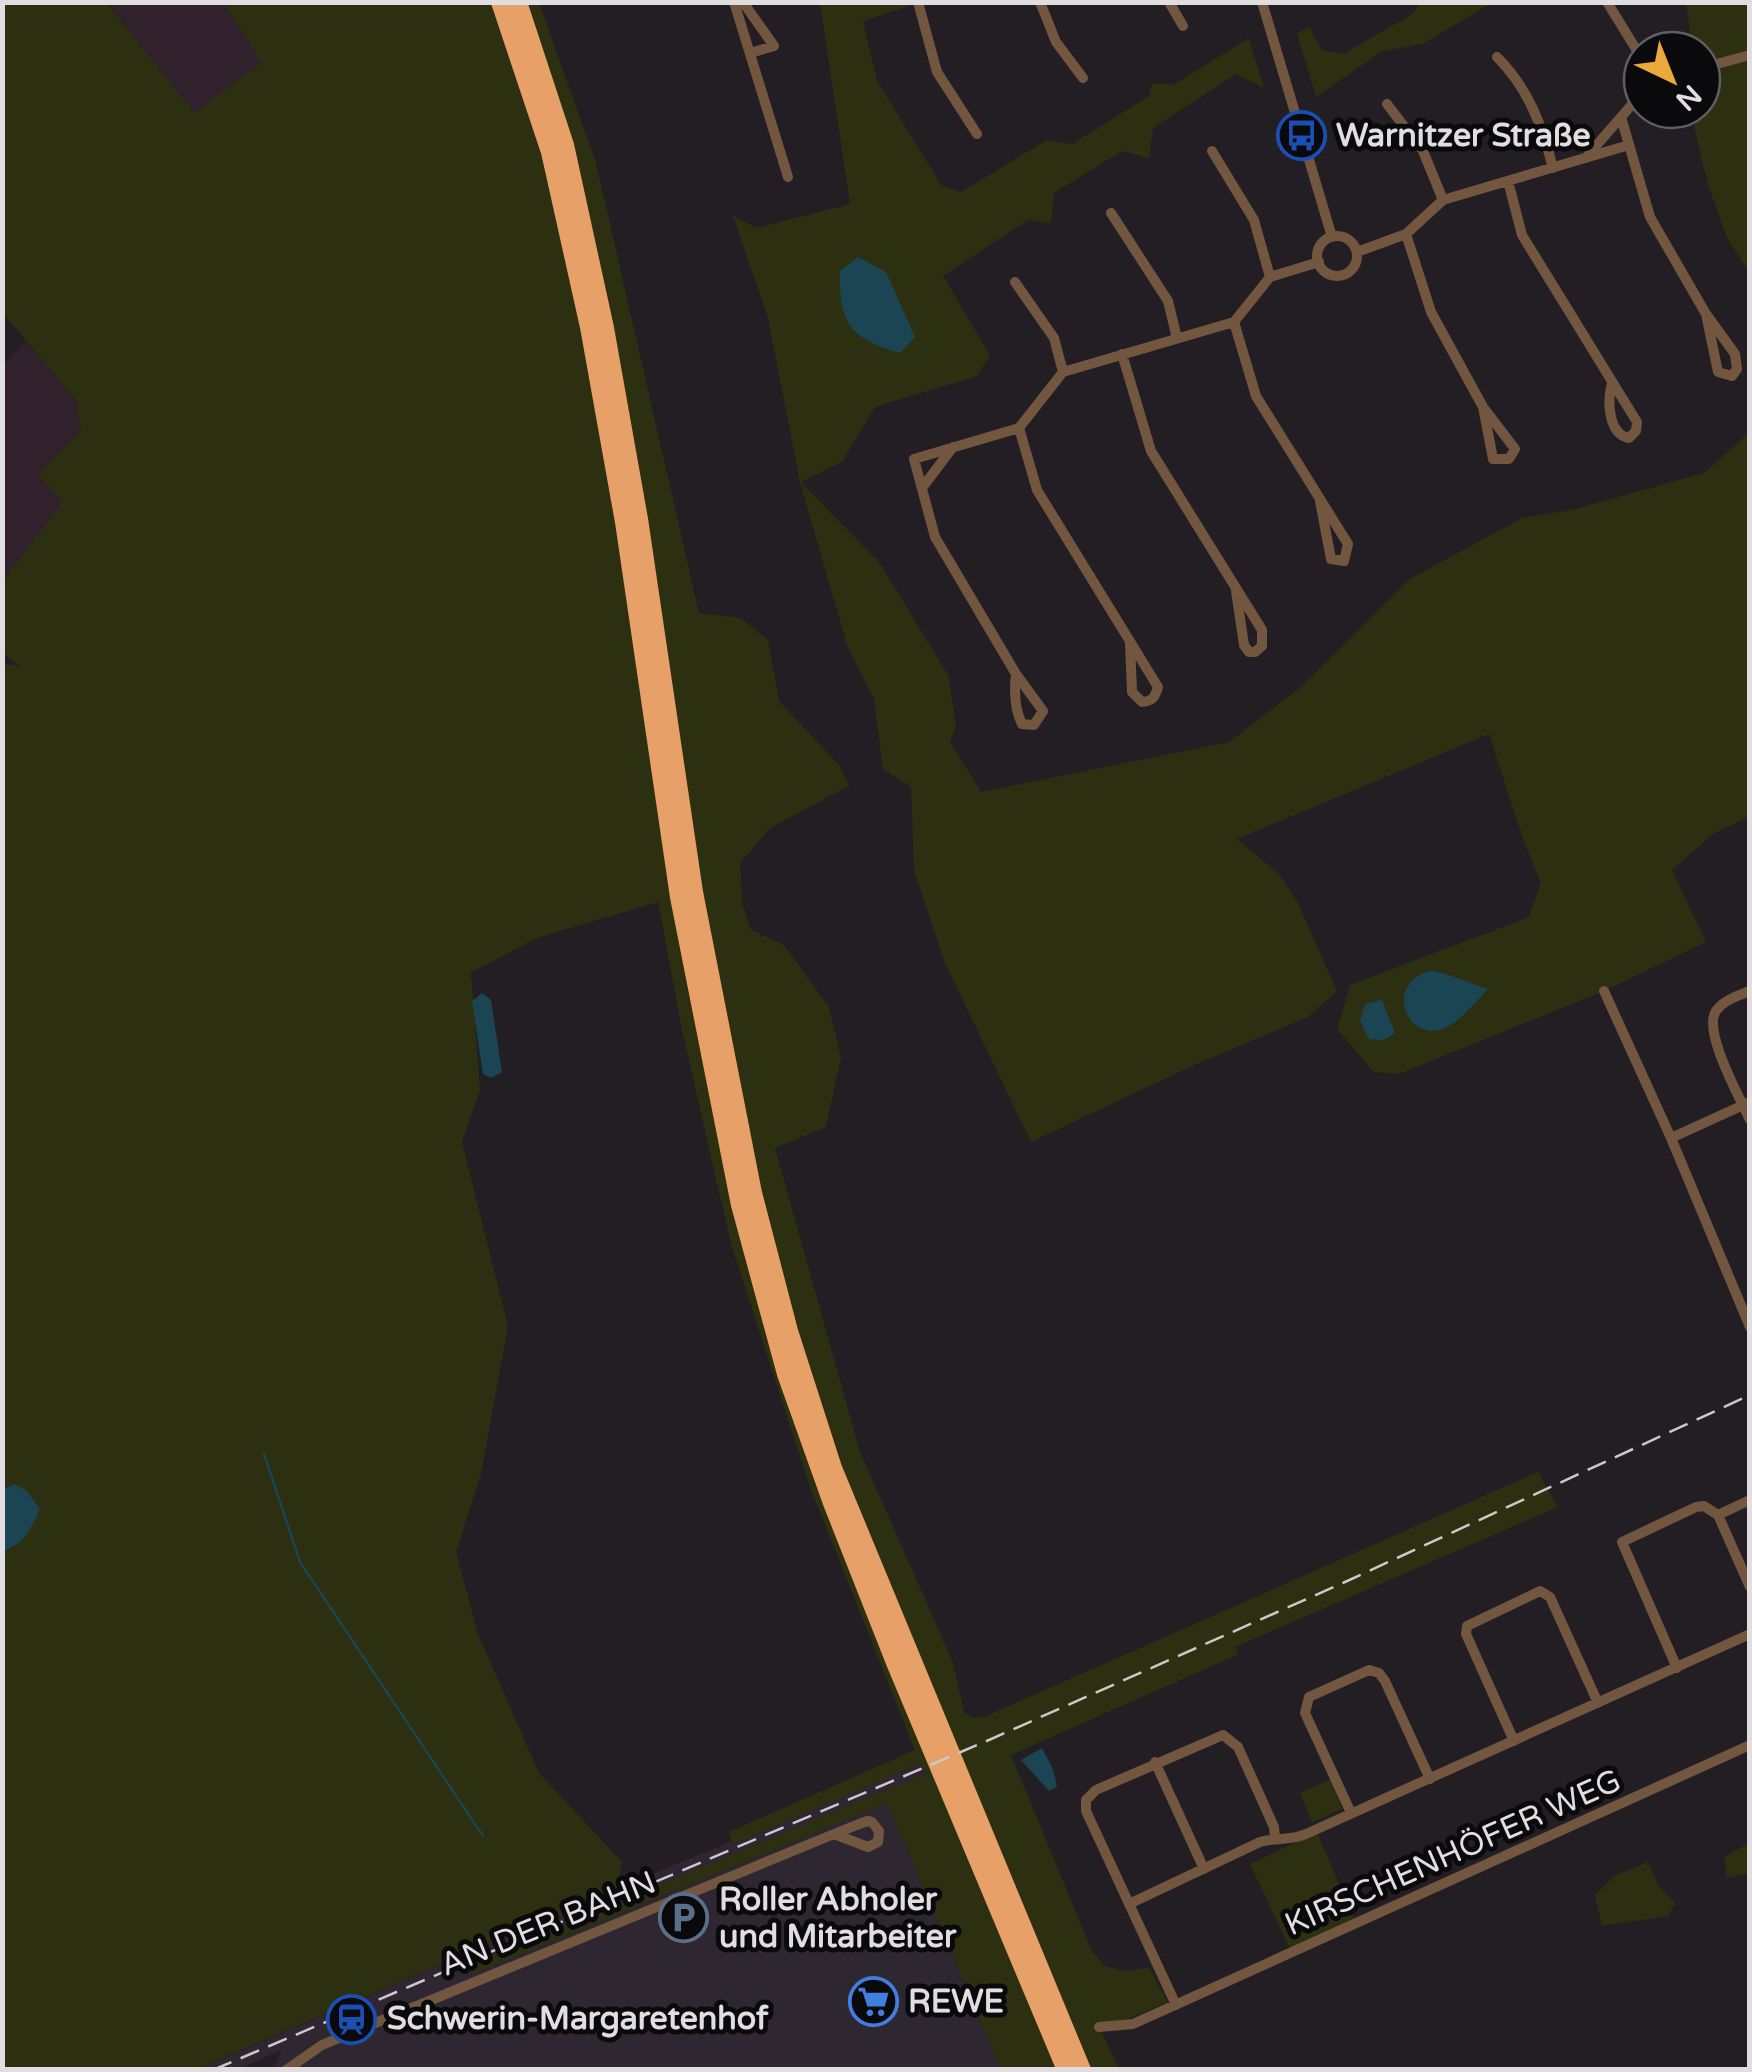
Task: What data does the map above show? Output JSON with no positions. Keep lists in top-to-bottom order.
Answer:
{
  "streets": {
    "street": ["KIRSCHENHÖFER WEG", "AN DER BAHN"]
  },
  "places": {
    "bus stop": ["Warnitzer Straße"],
    "parking": ["Roller Abholer und Mitarbeiter"],
    "supermarket": ["REWE"],
    "station": ["Schwerin-Margaretenhof"]
  },
  "north": "bottom right"
}
